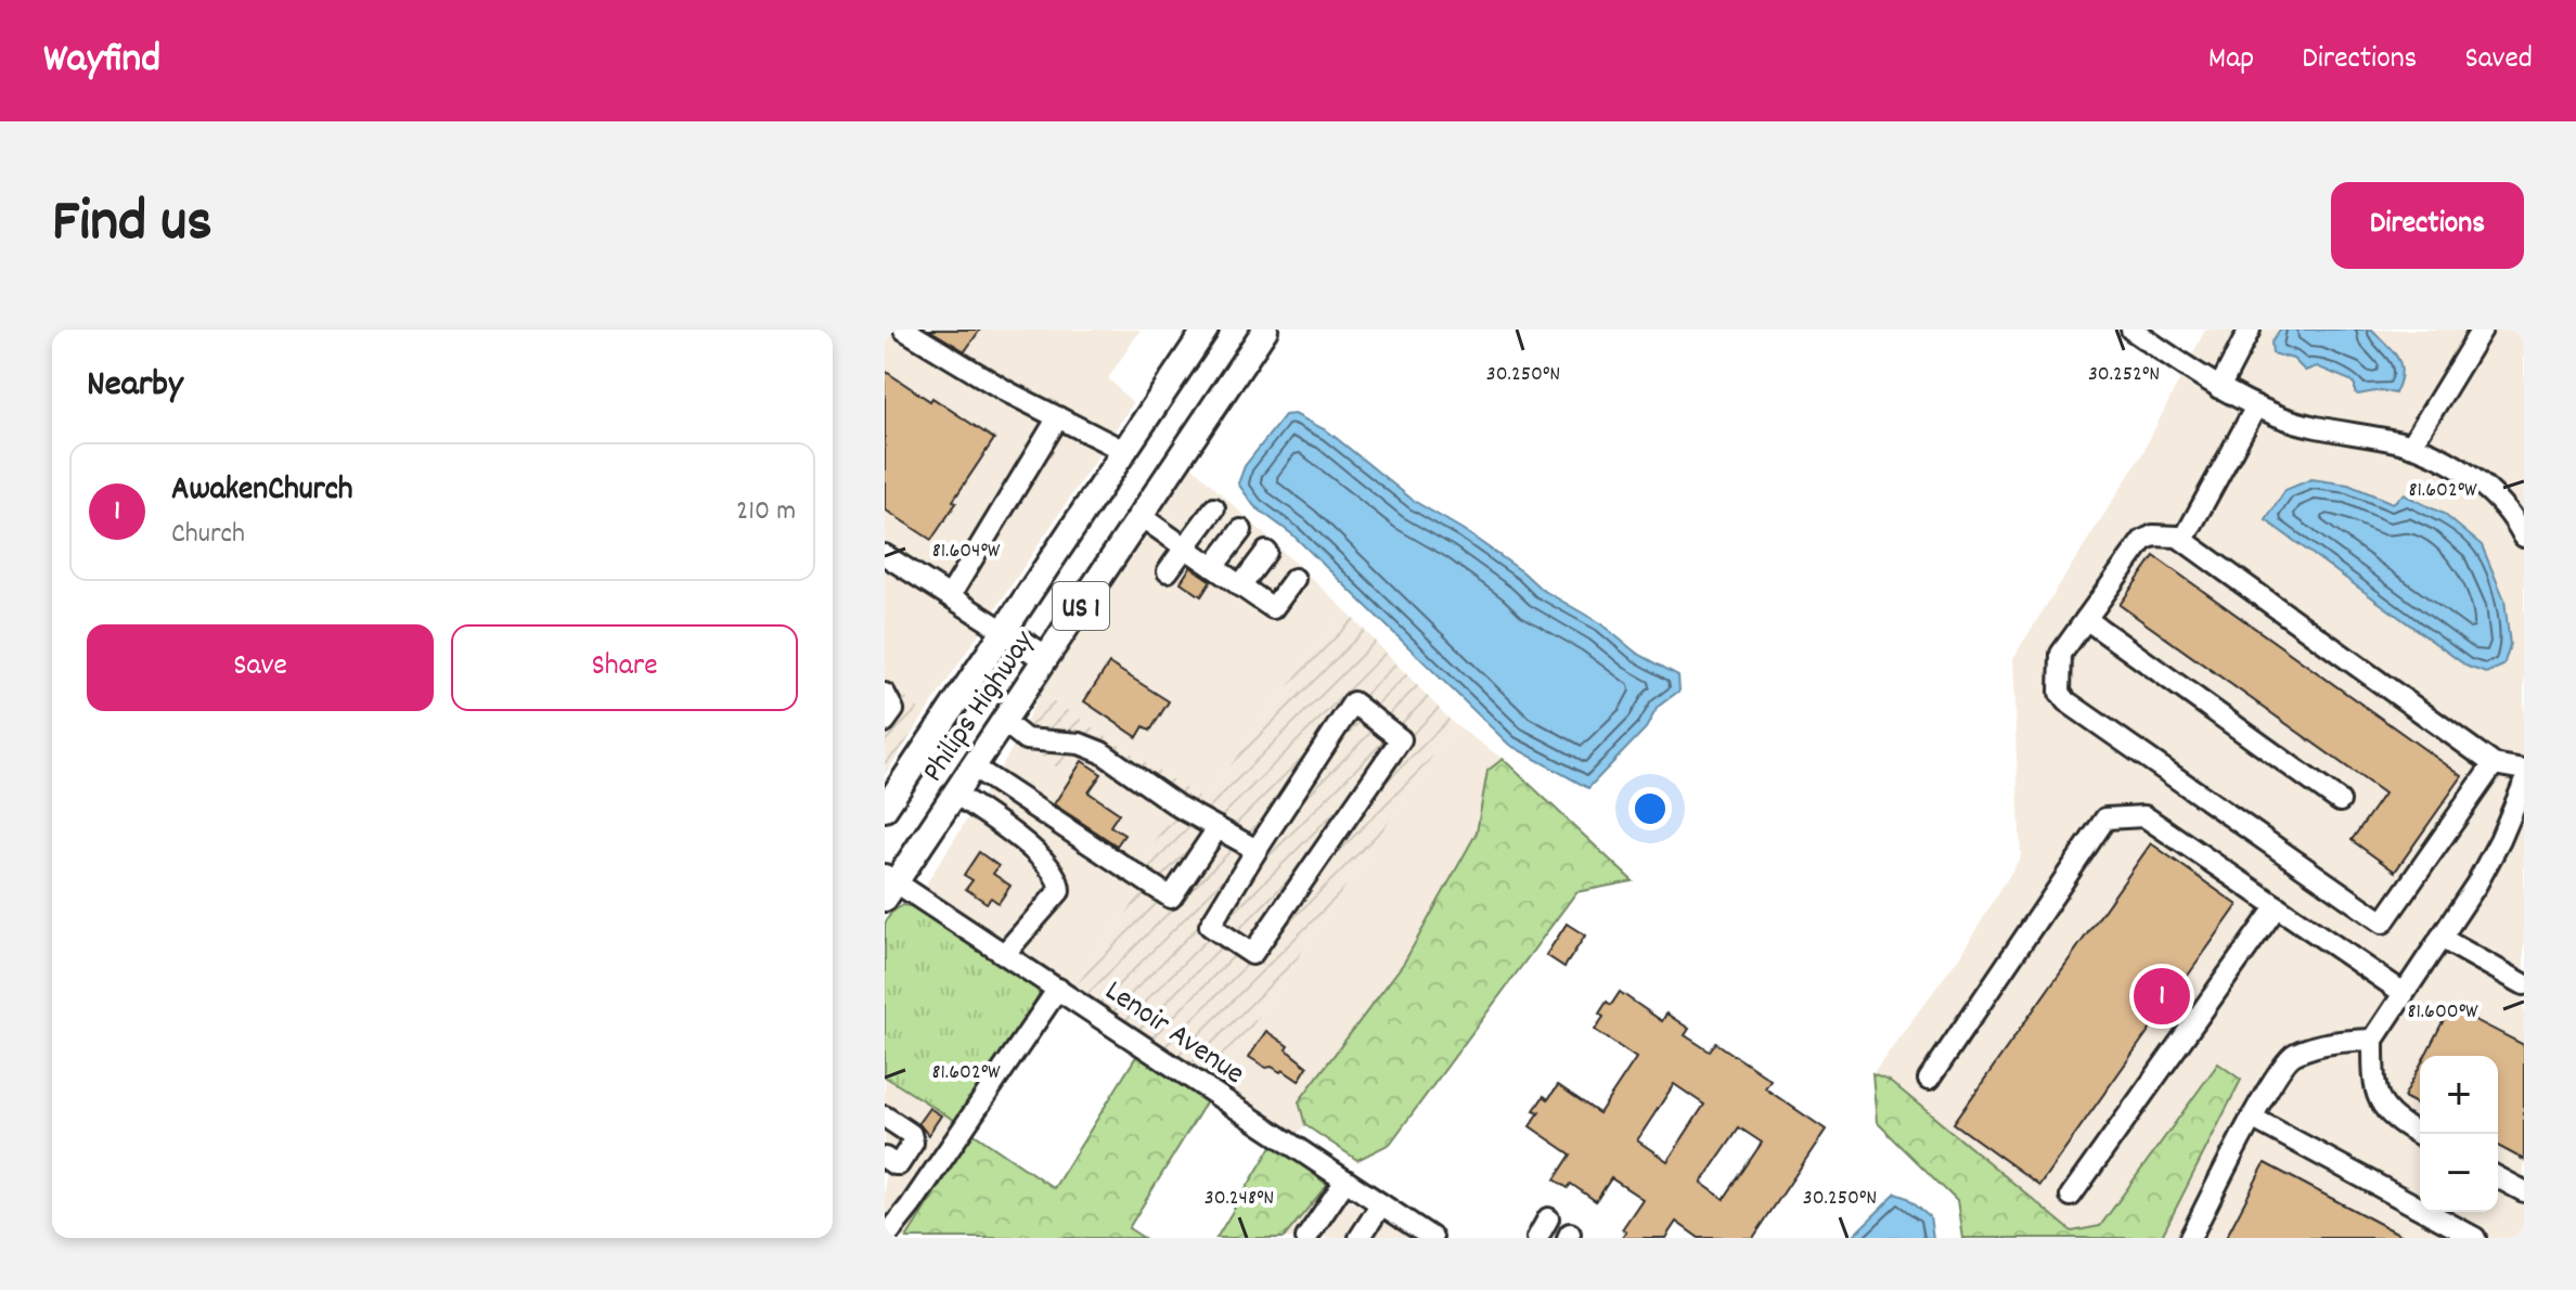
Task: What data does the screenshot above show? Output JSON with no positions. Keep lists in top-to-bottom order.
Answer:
{
  "streets": {
    "main road": ["US 1", "Philips Highway"],
    "street": ["Lenoir Avenue"]
  },
  "crossings": [
    ["Philips Highway", "Lenoir Avenue"]
  ],
  "page": {
    "header": "Wayfind",
    "nav": ["Map", "Directions", "Saved"],
    "title": "Find us",
    "buttons": [
      "Directions",
      ["Save", "Share"]
    ],
    "heading": "Nearby",
    "list": [
      {
        "mark": "1",
        "name": "AwakenChurch",
        "note": "Church",
        "value": "210 m"
      }
    ],
    "pins": "1",
    "map_buttons": ["+", "−"]
  },
  "coordinates": [
    "30.250°N",
    "30.252°N",
    "81.602°W",
    "81.604°W",
    "81.600°W",
    "30.248°N"
  ]
}
